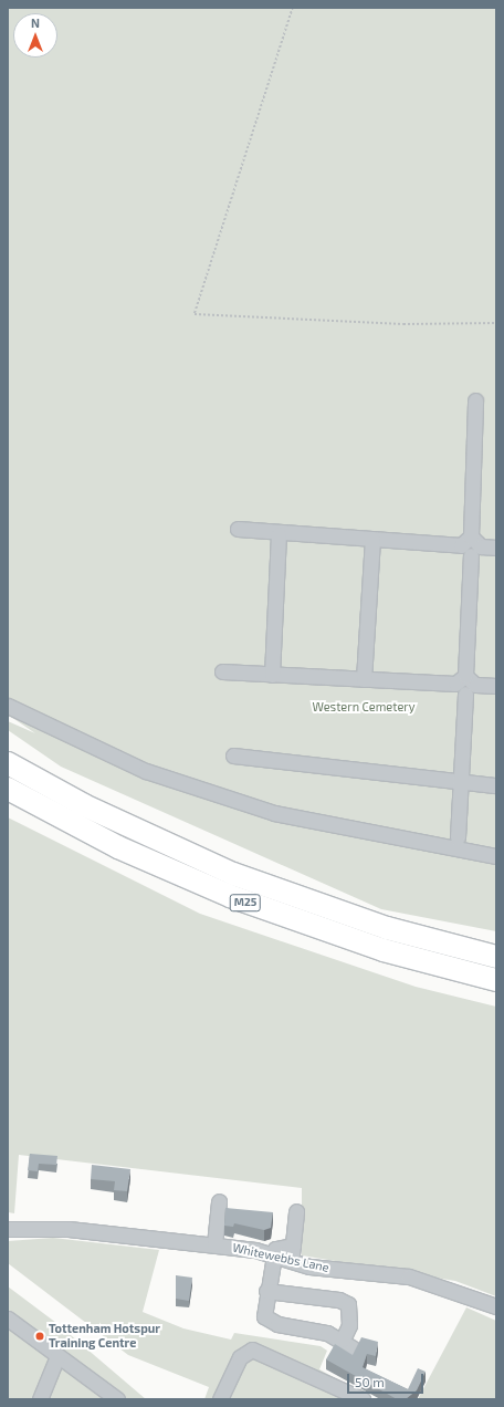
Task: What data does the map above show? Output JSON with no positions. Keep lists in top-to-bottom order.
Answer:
{
  "streets": {
    "highway": ["M25"],
    "street": ["Whitewebbs Lane"]
  },
  "parks": ["Western Cemetery"],
  "places": ["Tottenham Hotspur Training Centre"],
  "scale_bar": "50 m",
  "north": "top"
}
